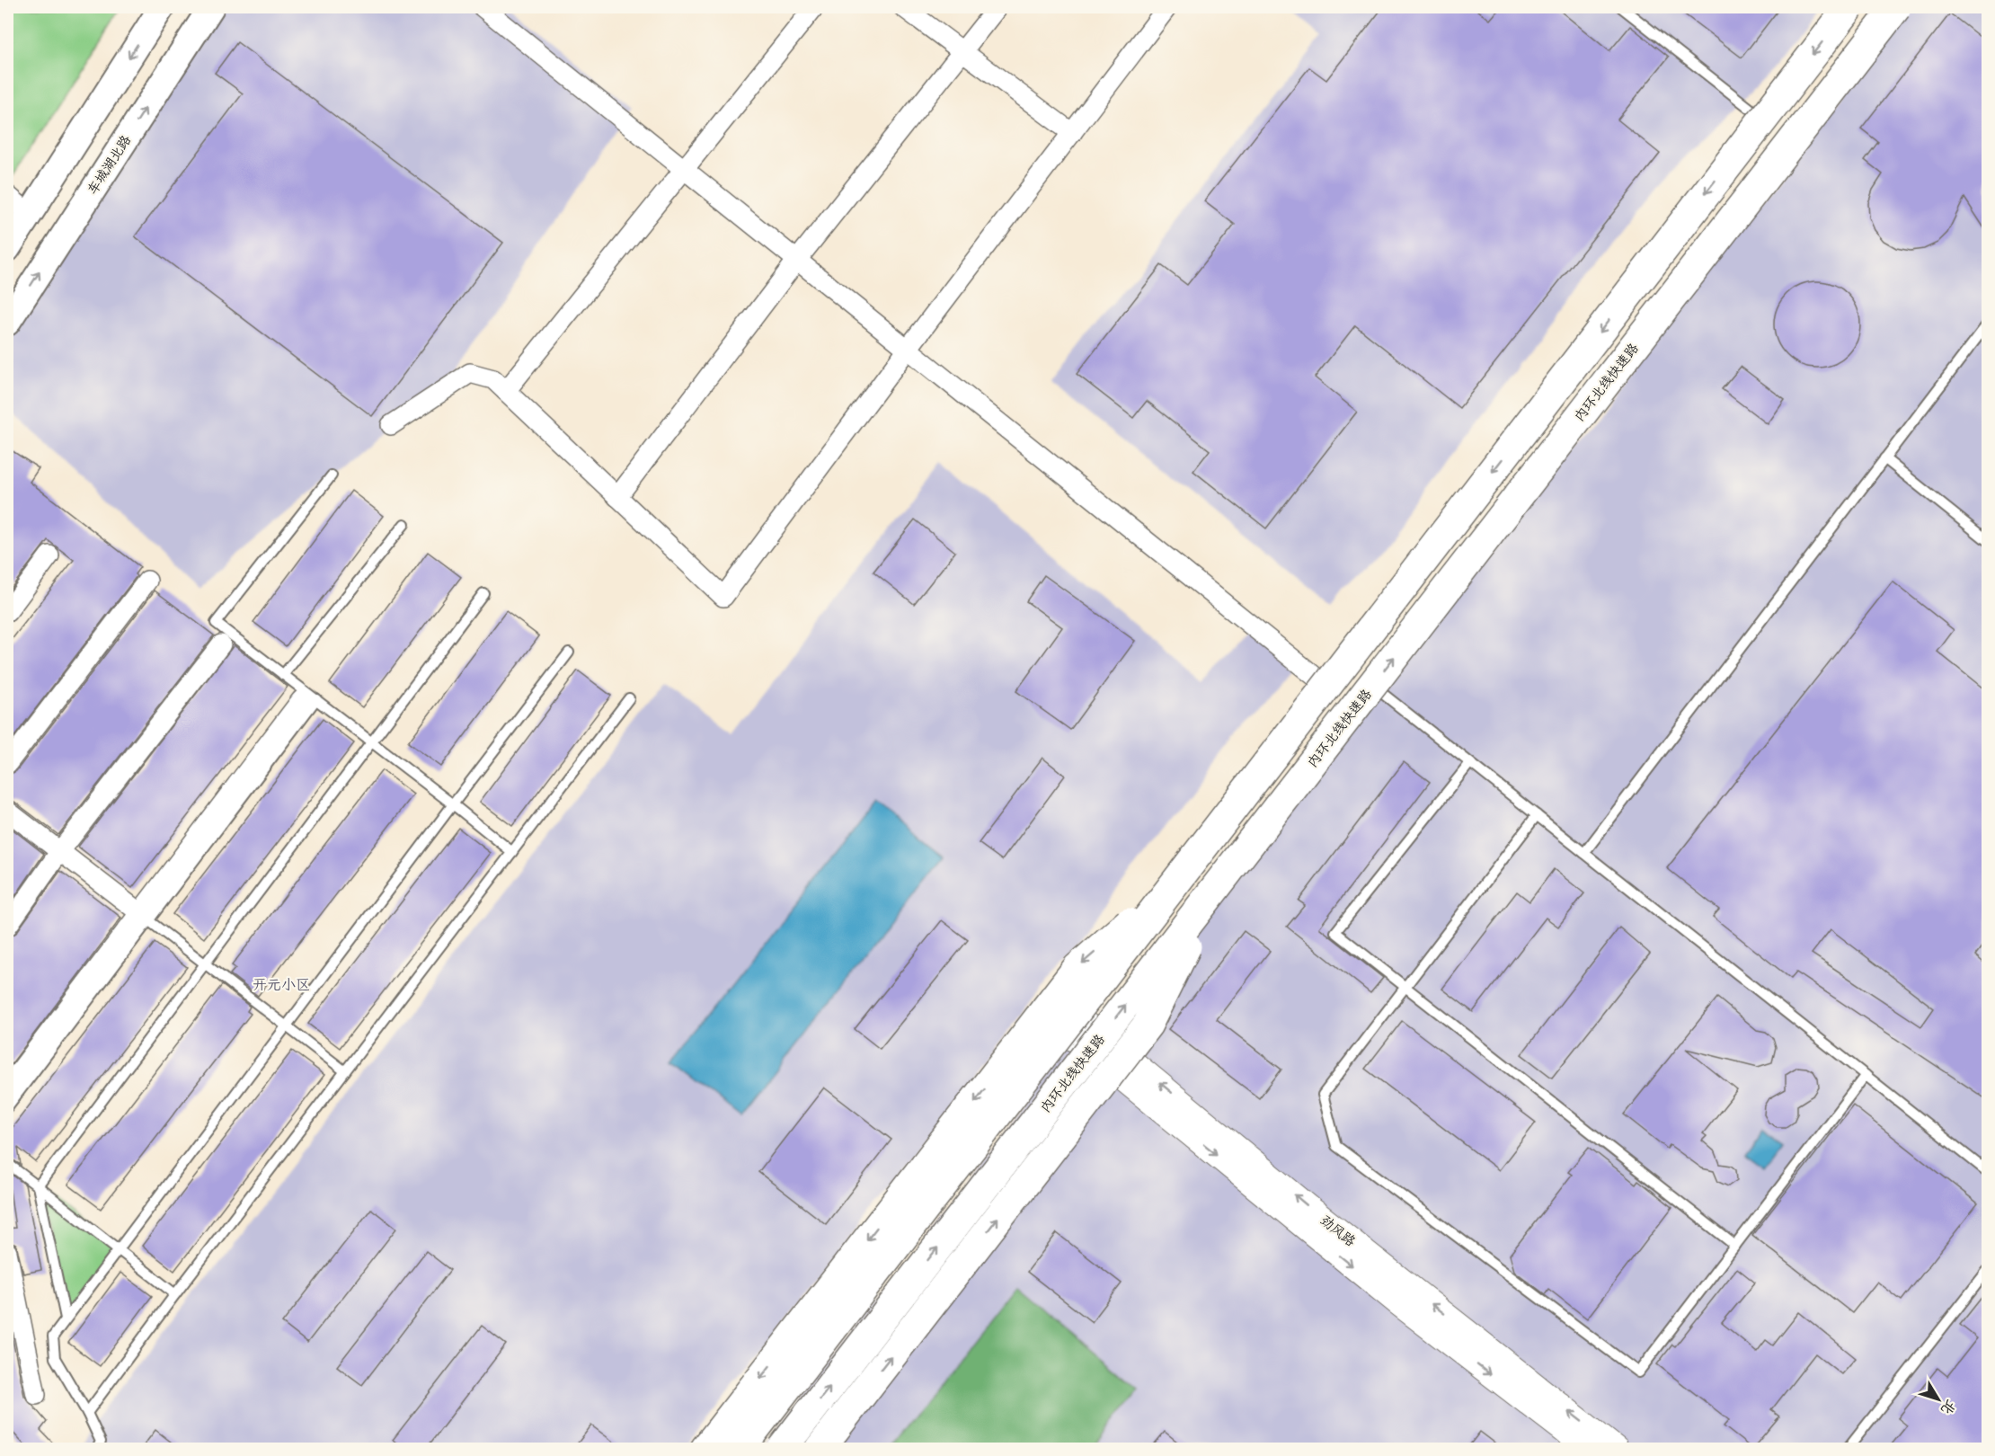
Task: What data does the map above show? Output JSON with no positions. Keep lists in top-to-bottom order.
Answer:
{
  "streets": {
    "highway": ["内环北线快速路"],
    "main road": ["车城湖北路"],
    "street": ["劲风路"]
  },
  "districts": ["开元小区"],
  "north": "bottom right"
}
